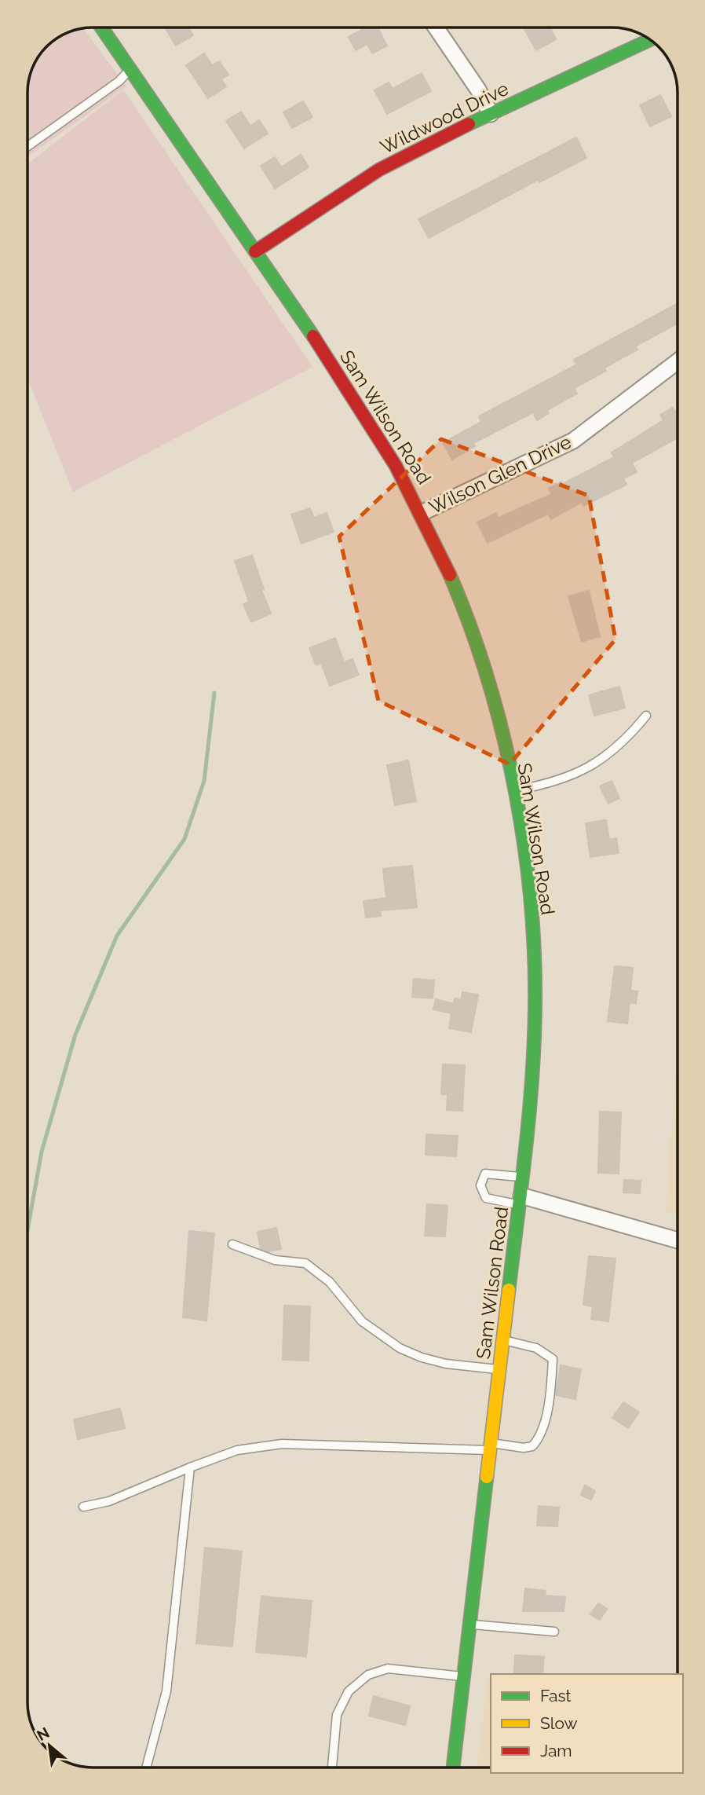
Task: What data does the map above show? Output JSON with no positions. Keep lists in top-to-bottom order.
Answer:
{
  "streets": {
    "street": ["Wildwood Drive", "Sam Wilson Road", "Wilson Glen Drive"]
  },
  "crossings": [
    ["Wildwood Drive", "Sam Wilson Road"],
    ["Sam Wilson Road", "Wilson Glen Drive"]
  ],
  "legend": ["Fast", "Slow", "Jam"],
  "north": "top left"
}
